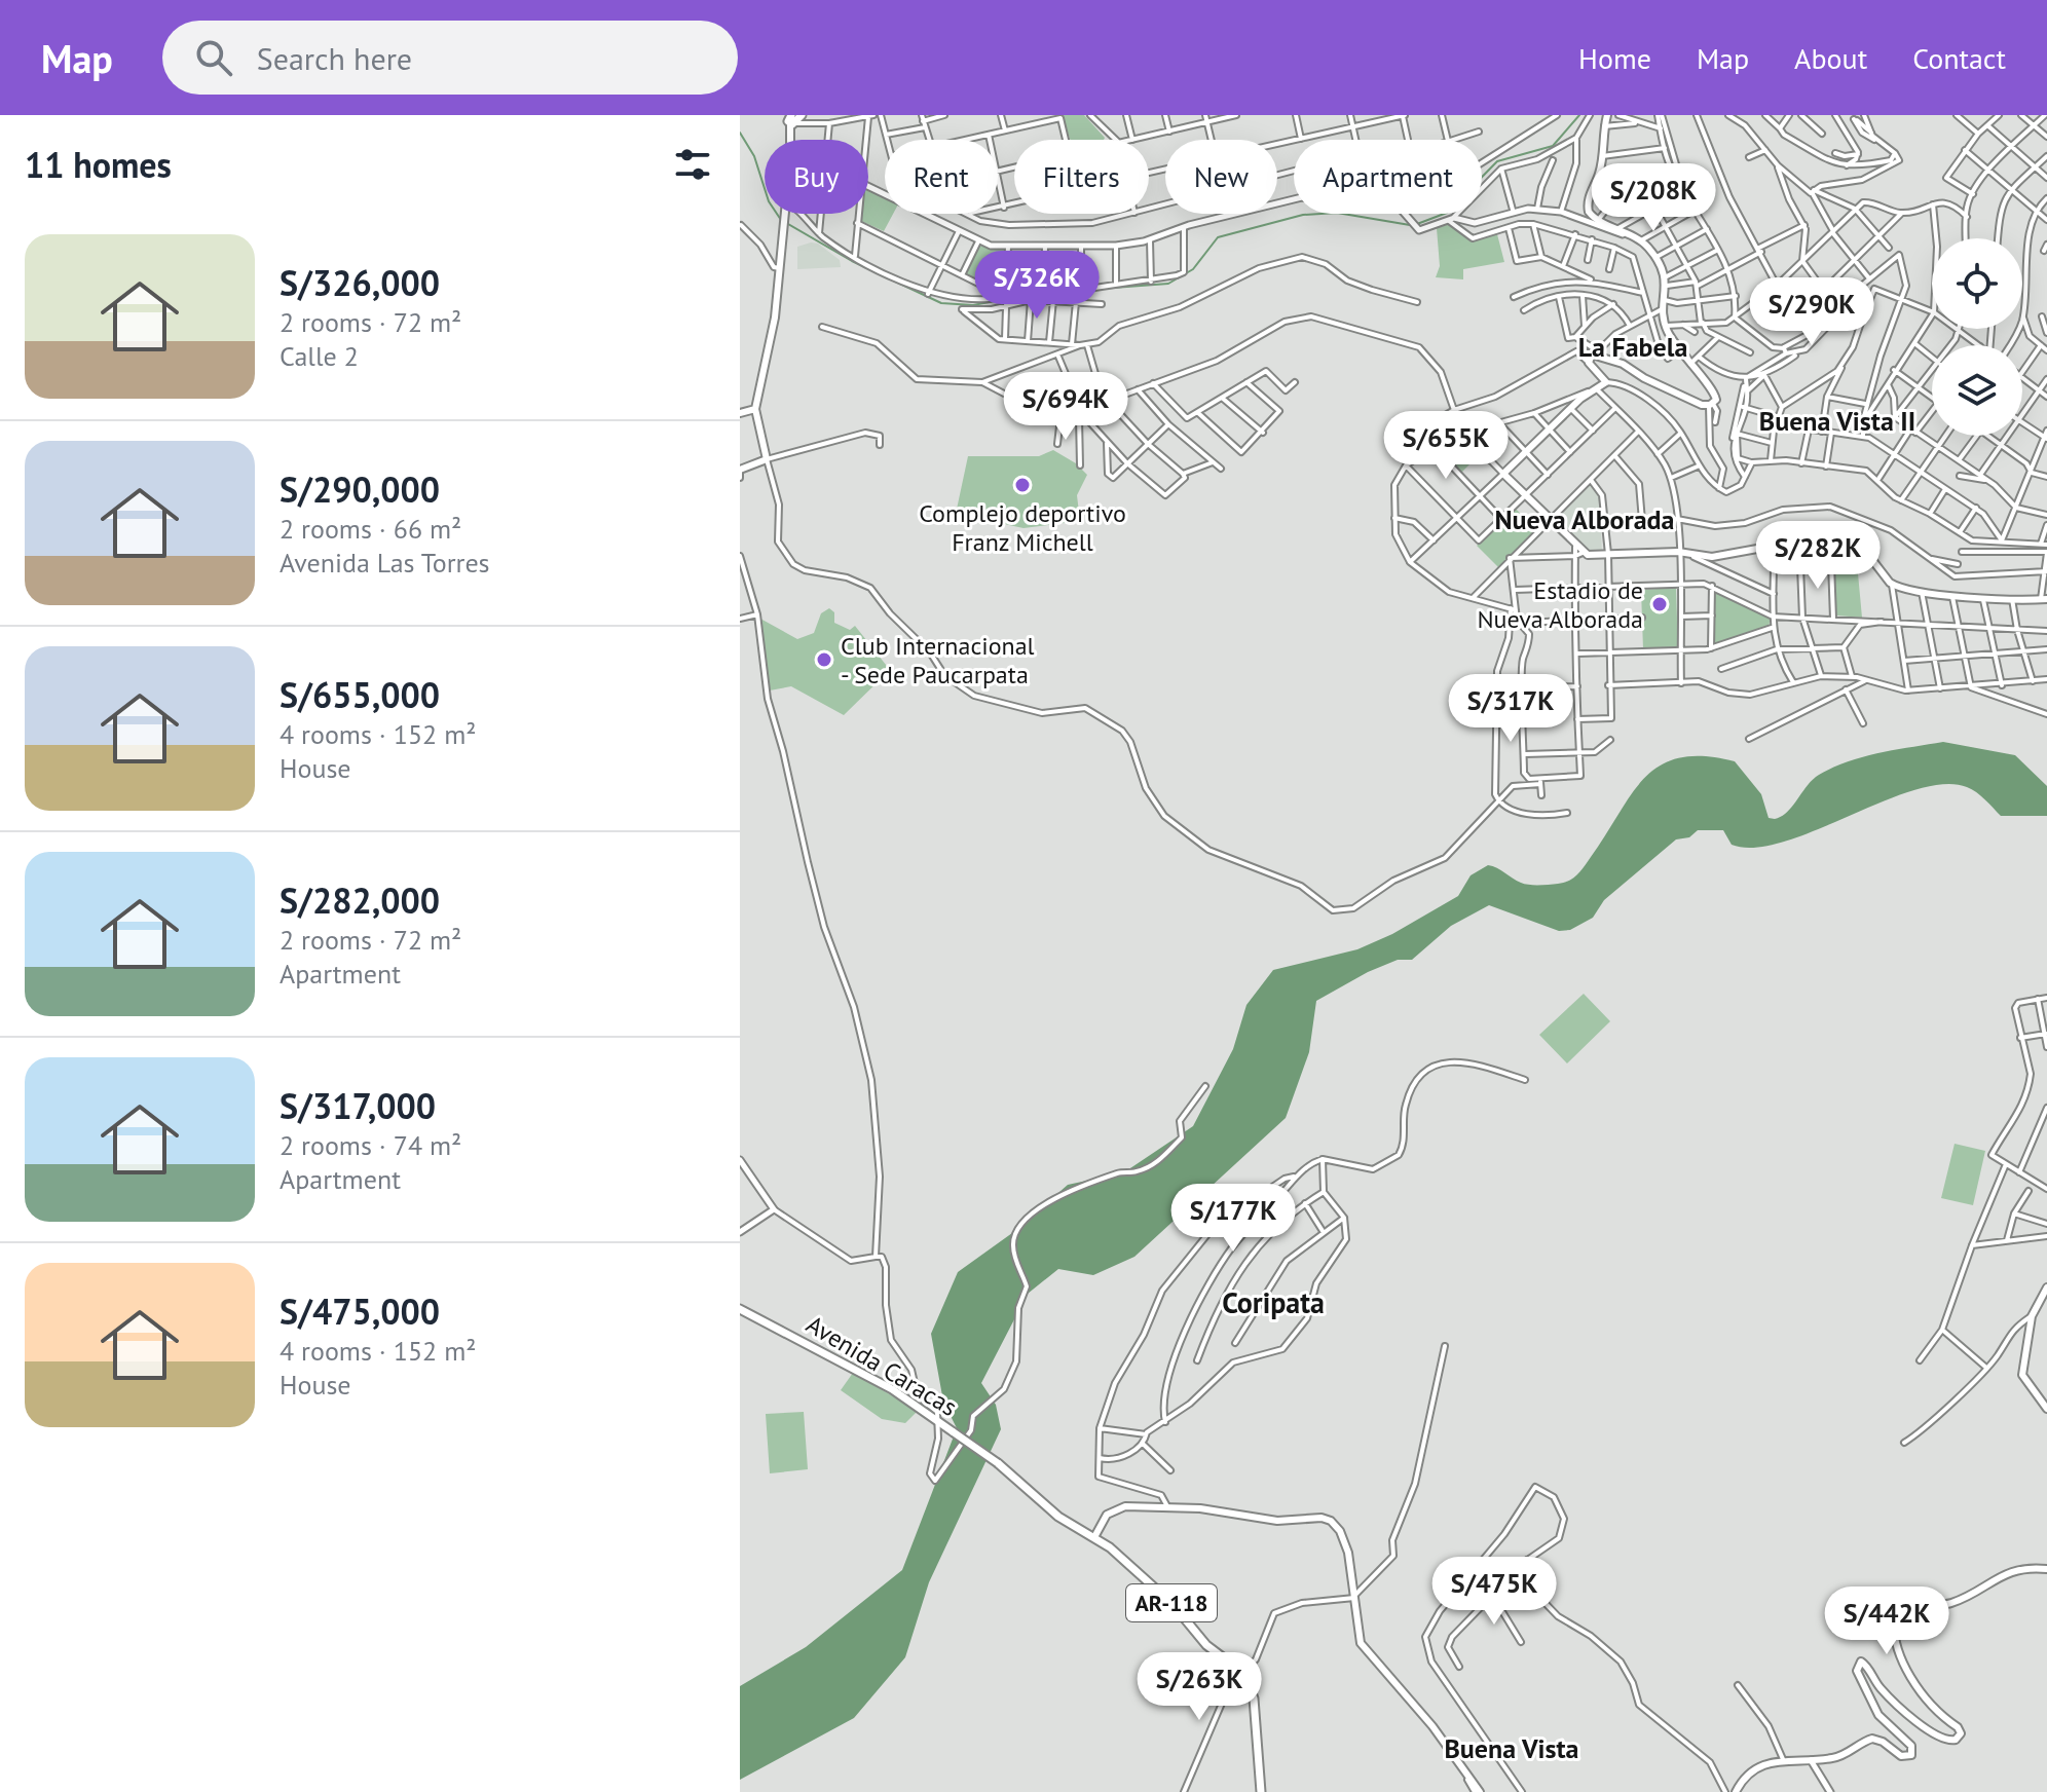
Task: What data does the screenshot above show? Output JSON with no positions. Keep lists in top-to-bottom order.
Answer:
{
  "streets": {
    "main road": ["Avenida Caracas", "AR-118"]
  },
  "crossings": [
    ["Avenida Caracas", "AR-118"]
  ],
  "districts": [
    "La Fabela",
    "Buena Vista II",
    "Nueva Alborada",
    "Coripata",
    "Buena Vista"
  ],
  "places": ["Complejo deportivo Franz Michell", "Estadio de Nueva Alborada", "Club Internacional - Sede Paucarpata"],
  "page": {
    "header": "Map",
    "search": "Search here",
    "nav": [
      "Home",
      "Map",
      "About",
      "Contact"
    ],
    "heading": "11 homes",
    "chip": [
      "Buy",
      "Rent",
      "Filters",
      "New",
      "Apartment"
    ],
    "price": [
      "S/208K",
      "S/326K",
      "S/290K",
      "S/694K",
      "S/655K",
      "S/282K",
      "S/317K",
      "S/177K",
      "S/475K",
      "S/442K",
      "S/263K"
    ],
    "list": [
      {
        "name": "S/326,000",
        "note": "2 rooms · 72 m² · Calle 2"
      },
      {
        "name": "S/290,000",
        "note": "2 rooms · 66 m² · Avenida Las Torres"
      },
      {
        "name": "S/655,000",
        "note": "4 rooms · 152 m² · House"
      },
      {
        "name": "S/282,000",
        "note": "2 rooms · 72 m² · Apartment"
      },
      {
        "name": "S/317,000",
        "note": "2 rooms · 74 m² · Apartment"
      },
      {
        "name": "S/475,000",
        "note": "4 rooms · 152 m² · House"
      }
    ]
  }
}
